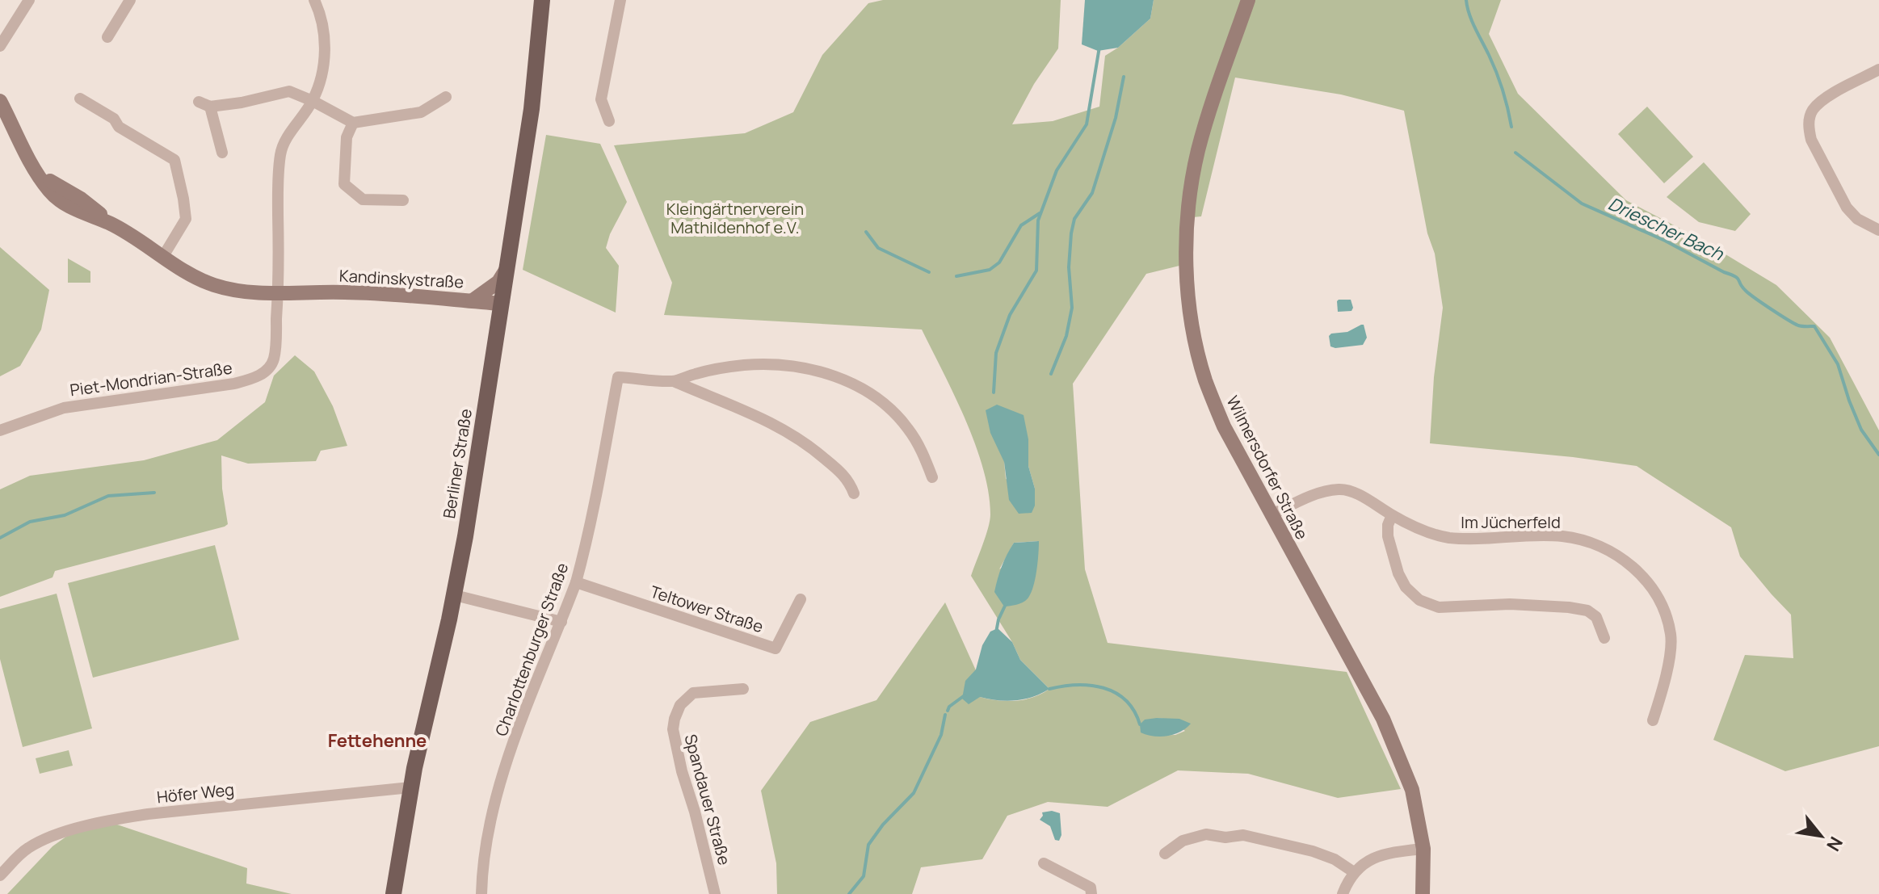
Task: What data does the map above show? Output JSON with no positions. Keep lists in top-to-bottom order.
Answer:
{
  "streets": {
    "main road": ["Berliner Straße"],
    "street": [
      "Kandinskystraße",
      "Piet-Mondrian-Straße",
      "Wilmersdorfer Straße",
      "Im Jücherfeld",
      "Teltower Straße",
      "Charlottenburger Straße",
      "Höfer Weg",
      "Spandauer Straße"
    ]
  },
  "crossings": [
    ["Kandinskystraße", "Piet-Mondrian-Straße"],
    ["Kandinskystraße", "Berliner Straße"],
    ["Berliner Straße", "Höfer Weg"],
    ["Wilmersdorfer Straße", "Im Jücherfeld"],
    ["Teltower Straße", "Charlottenburger Straße"]
  ],
  "districts": ["Fettehenne"],
  "water": ["Driescher Bach"],
  "parks": ["Kleingärtnerverein Mathildenhof e.V."],
  "north": "bottom right"
}
